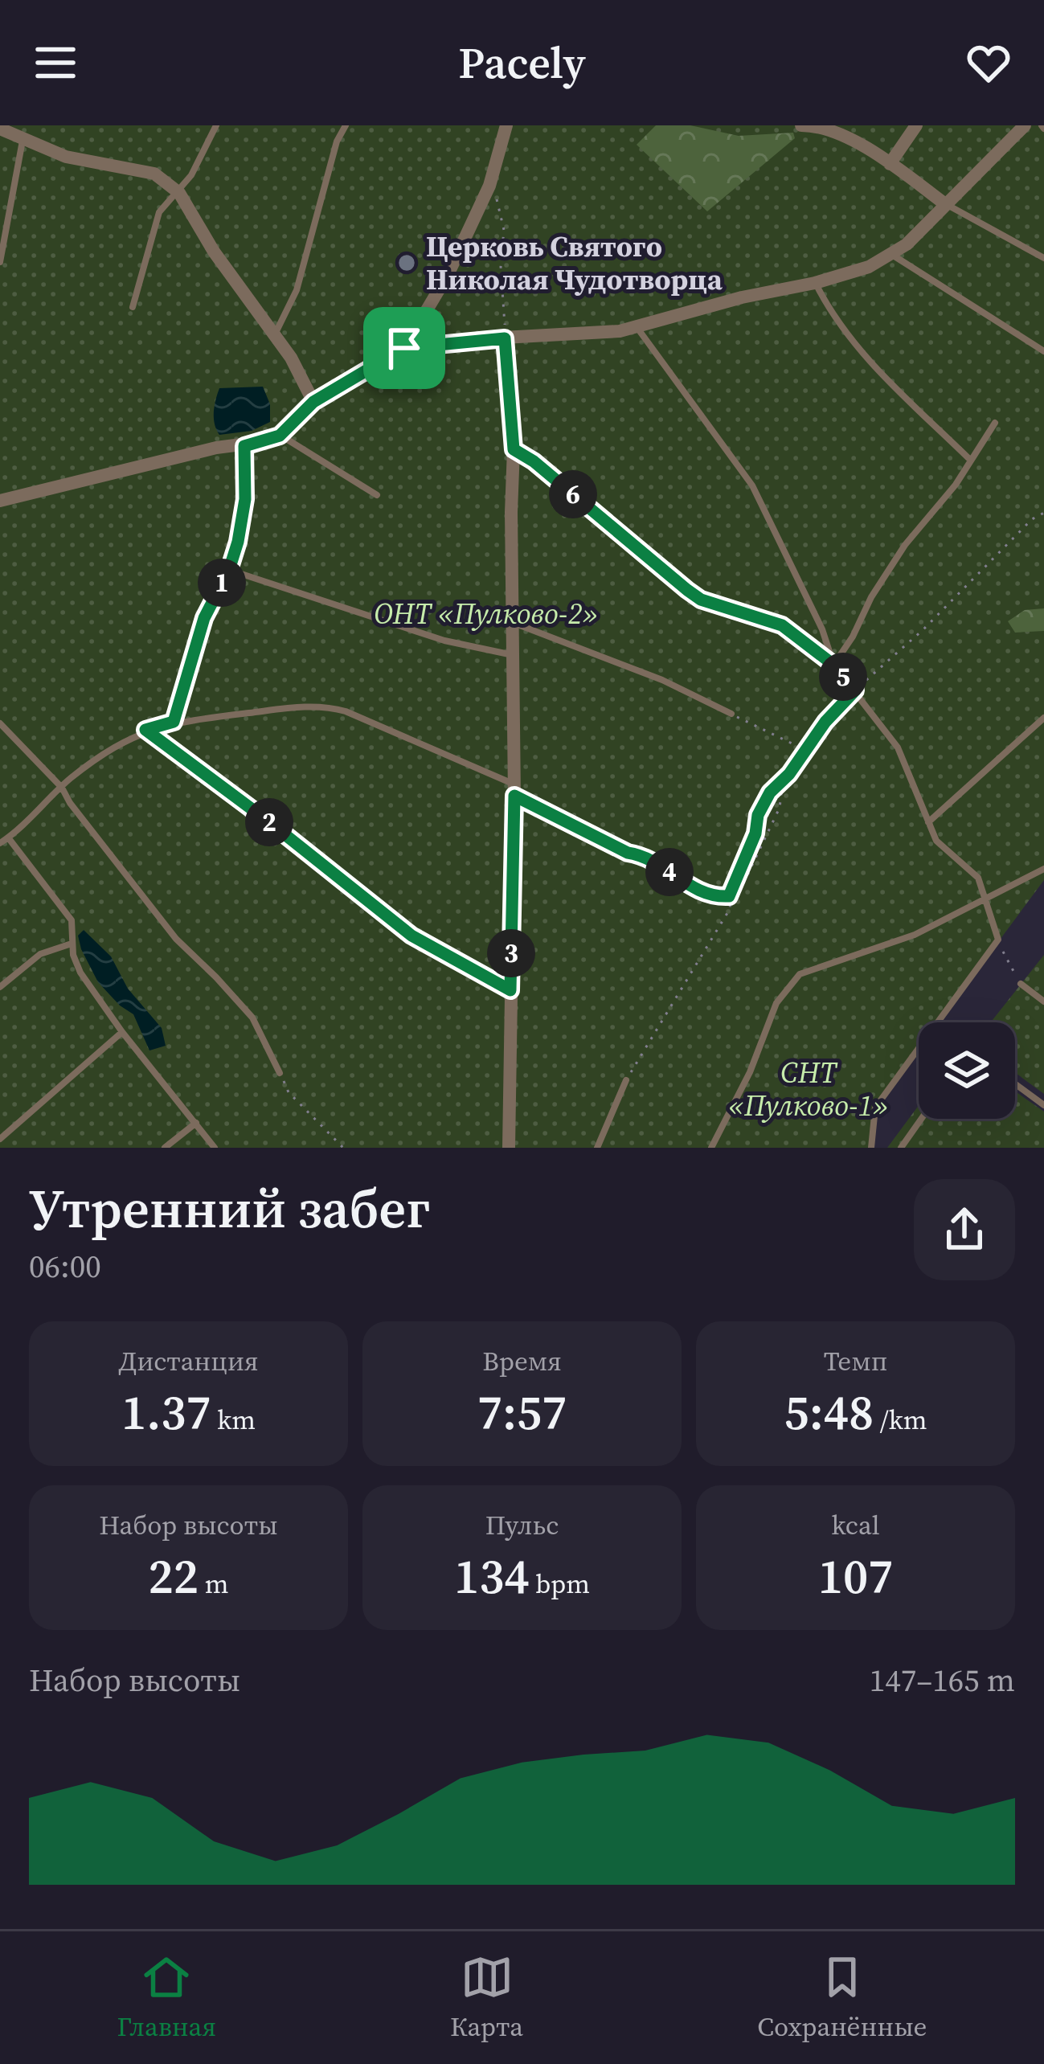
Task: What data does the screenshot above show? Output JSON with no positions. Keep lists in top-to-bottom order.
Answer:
{
  "parks": ["ОНТ «Пулково-2»", "СНТ «Пулково-1»"],
  "places": ["Церковь Святого Николая Чудотворца"],
  "page": {
    "header": "Pacely",
    "pins": [
      "6",
      "1",
      "5",
      "2",
      "4",
      "3"
    ],
    "heading": ["Утренний забег", "06:00"],
    "stats": [
      ["Дистанция", "1.37 km"],
      ["Время", "7:57"],
      ["Темп", "5:48 /km"],
      ["Набор высоты", "22 m"],
      ["Пульс", "134 bpm"],
      ["kcal", "107"]
    ],
    "chart": ["Набор высоты", "147–165 m"],
    "tabs": ["Главная", "Карта", "Сохранённые"]
  }
}
